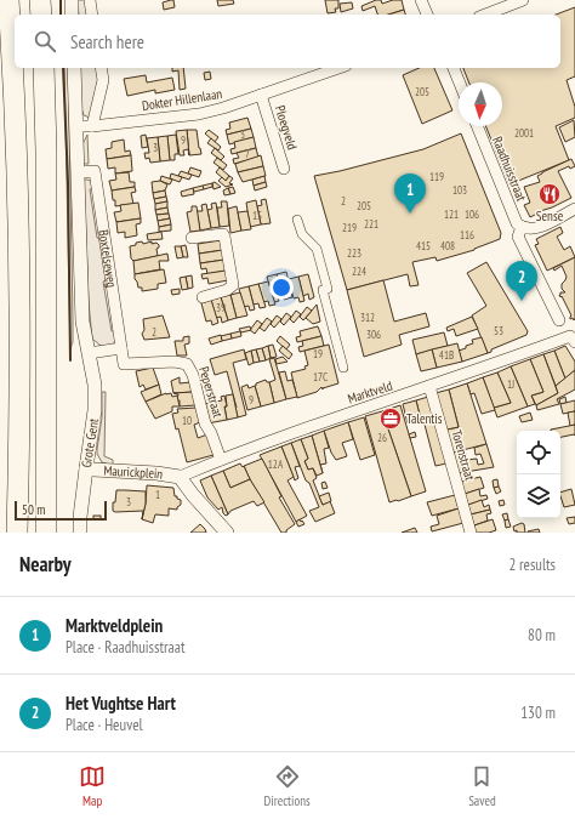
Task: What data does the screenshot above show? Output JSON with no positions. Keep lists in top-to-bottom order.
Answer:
{
  "streets": {
    "street": [
      "Dokter Hillenlaan",
      "Ploegveld",
      "Raadhuisstraat",
      "Boxtelseweg",
      "Peperstraat",
      "Marktveld",
      "Grote Gent",
      "Torenstraat",
      "Maurickplein"
    ]
  },
  "crossings": [
    ["Dokter Hillenlaan", "Ploegveld"],
    ["Dokter Hillenlaan", "Boxtelseweg"],
    ["Boxtelseweg", "Peperstraat"],
    ["Boxtelseweg", "Grote Gent"],
    ["Peperstraat", "Marktveld"],
    ["Marktveld", "Torenstraat"],
    ["Marktveld", "Maurickplein"],
    ["Grote Gent", "Maurickplein"]
  ],
  "places": {
    "restaurant": ["Sense"],
    "office": ["Talentis"]
  },
  "house_numbers": [
    "205",
    "2001",
    "3",
    "9",
    "3",
    "7",
    "119",
    "103",
    "2",
    "205",
    "121",
    "106",
    "15",
    "221",
    "219",
    "116",
    "415",
    "408",
    "223",
    "224",
    "39",
    "312",
    "53",
    "2",
    "306",
    "19",
    "41B",
    "17C",
    "1J",
    "9",
    "10",
    "26",
    "12A",
    "1",
    "3"
  ],
  "scale_bar": "50 m",
  "north": "bottom",
  "page": {
    "search": "Search here",
    "pins": ["1", "2"],
    "scale": "50 m",
    "heading": ["Nearby", "2 results"],
    "list": [
      {
        "mark": "1",
        "name": "Marktveldplein",
        "note": "Place · Raadhuisstraat",
        "value": "80 m"
      },
      {
        "mark": "2",
        "name": "Het Vughtse Hart",
        "note": "Place · Heuvel",
        "value": "130 m"
      }
    ],
    "nav": ["Map", "Directions", "Saved"]
  }
}
